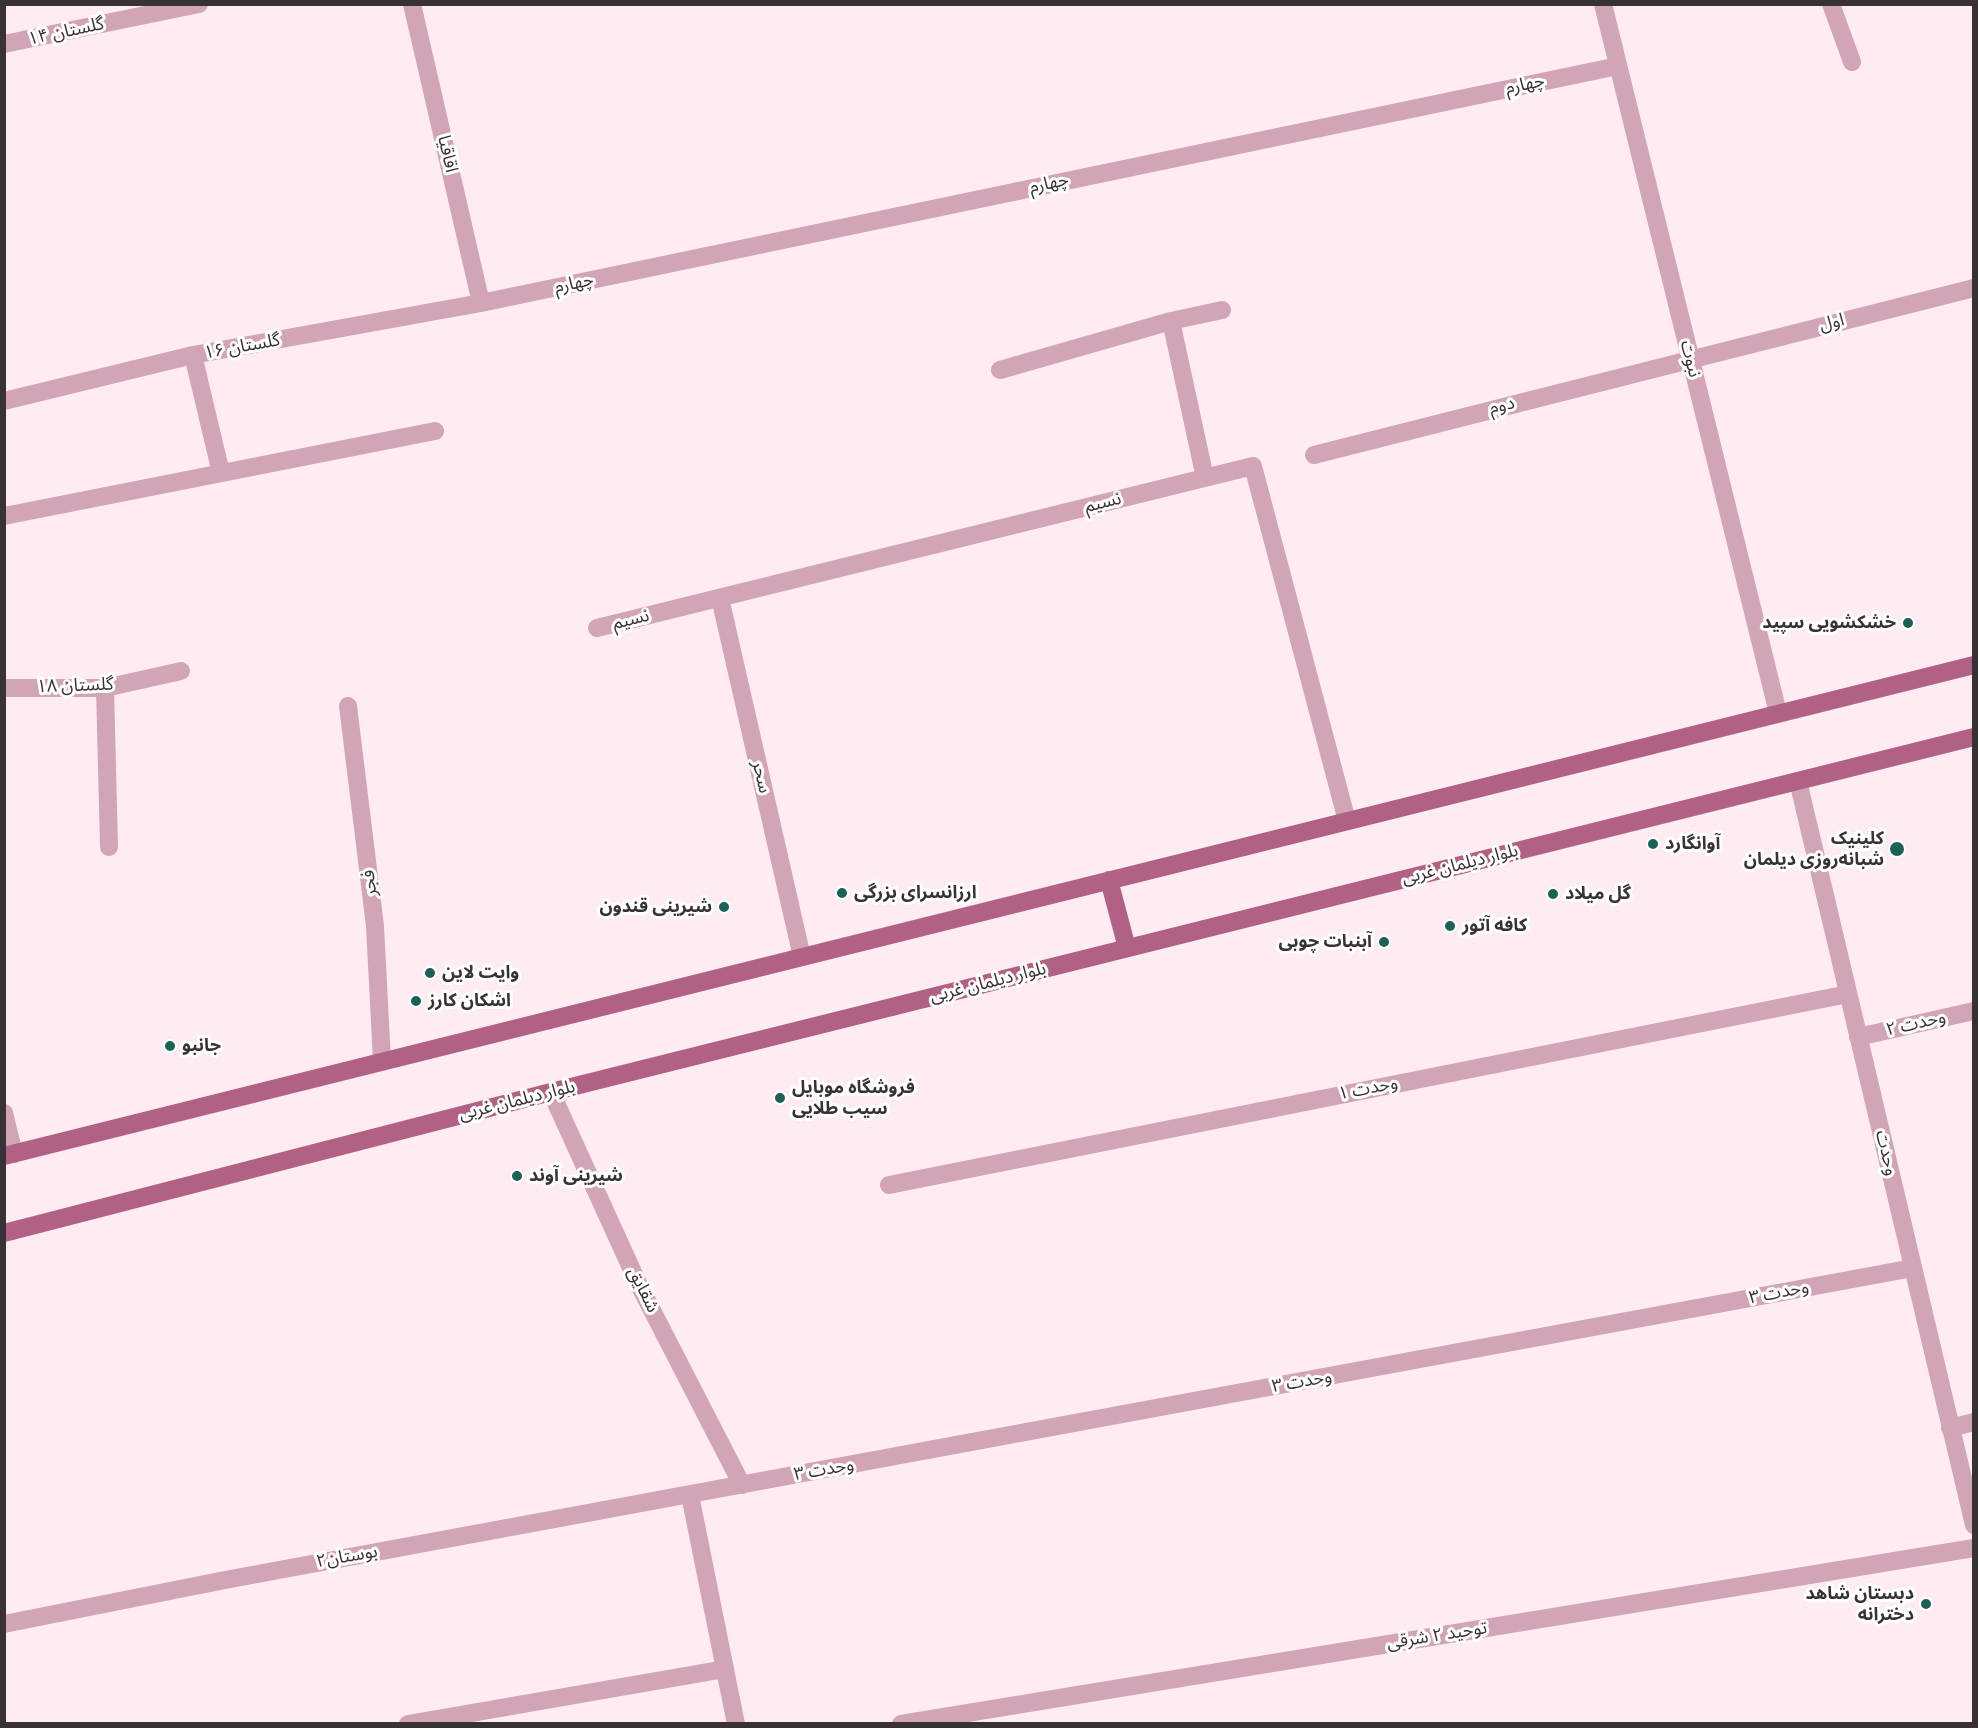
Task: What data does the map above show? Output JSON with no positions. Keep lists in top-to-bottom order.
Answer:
{
  "streets": {
    "main road": ["بلوار دیلمان غربی"],
    "street": [
      "گلستان ۱۴",
      "چهارم",
      "اقاقیا",
      "اول",
      "گلستان ۱۶",
      "نبوت",
      "دوم",
      "نسیم",
      "گلستان ۱۸",
      "سحر",
      "فجر",
      "وحدت ۲",
      "وحدت ۱",
      "وحدت",
      "شقایق",
      "وحدت ۳",
      "بوستان۲",
      "توحید ۲ شرقی"
    ]
  },
  "crossings": [
    ["چهارم", "اقاقیا"],
    ["چهارم", "گلستان ۱۶"],
    ["چهارم", "نبوت"],
    ["اقاقیا", "گلستان ۱۶"],
    ["اول", "نبوت"],
    ["اول", "دوم"],
    ["نبوت", "دوم"],
    ["نسیم", "سحر"],
    ["بلوار دیلمان غربی", "وحدت"],
    ["بلوار دیلمان غربی", "شقایق"],
    ["وحدت ۲", "وحدت"],
    ["وحدت ۱", "وحدت"],
    ["وحدت", "وحدت ۳"],
    ["شقایق", "وحدت ۳"],
    ["وحدت ۳", "بوستان۲"]
  ],
  "places": [
    "خشکشویی سپید",
    "آوانگارد",
    "کلینیک شبانه‌روزی دیلمان",
    "ارزانسرای بزرگی",
    "گل میلاد",
    "شیرینی قندون",
    "کافه آتور",
    "آبنبات چوبی",
    "وایت لاین",
    "اشکان کارز",
    "جانبو",
    "فروشگاه موبایل سیب طلایی",
    "شیرینی آوند",
    "دبستان شاهد دخترانه"
  ]
}
